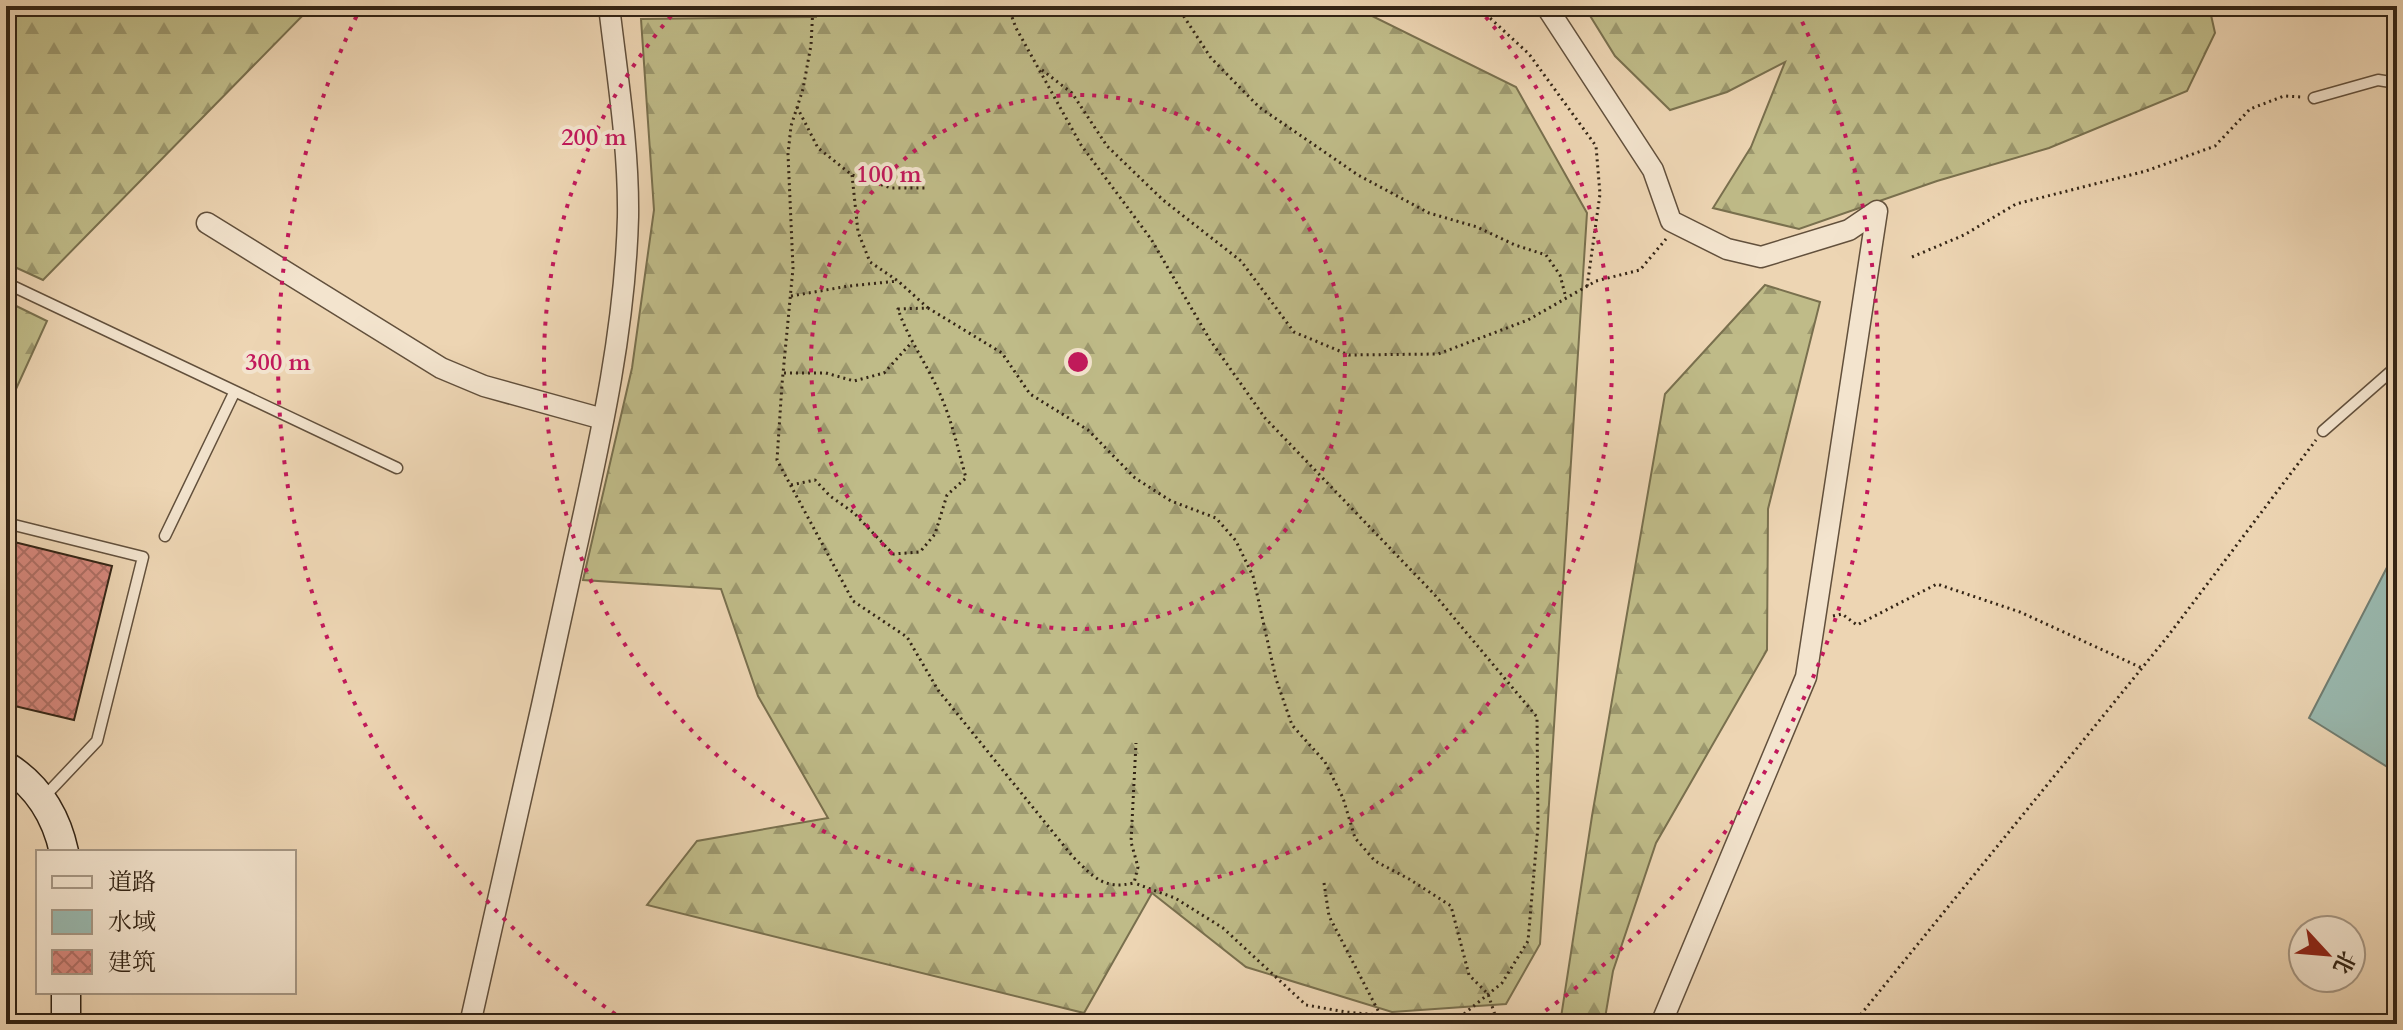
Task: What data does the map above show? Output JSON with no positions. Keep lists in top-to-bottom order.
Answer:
{
  "legend": ["道路", "水域", "建筑"],
  "north": "bottom right",
  "rings": ["200 m", "100 m", "300 m"]
}
